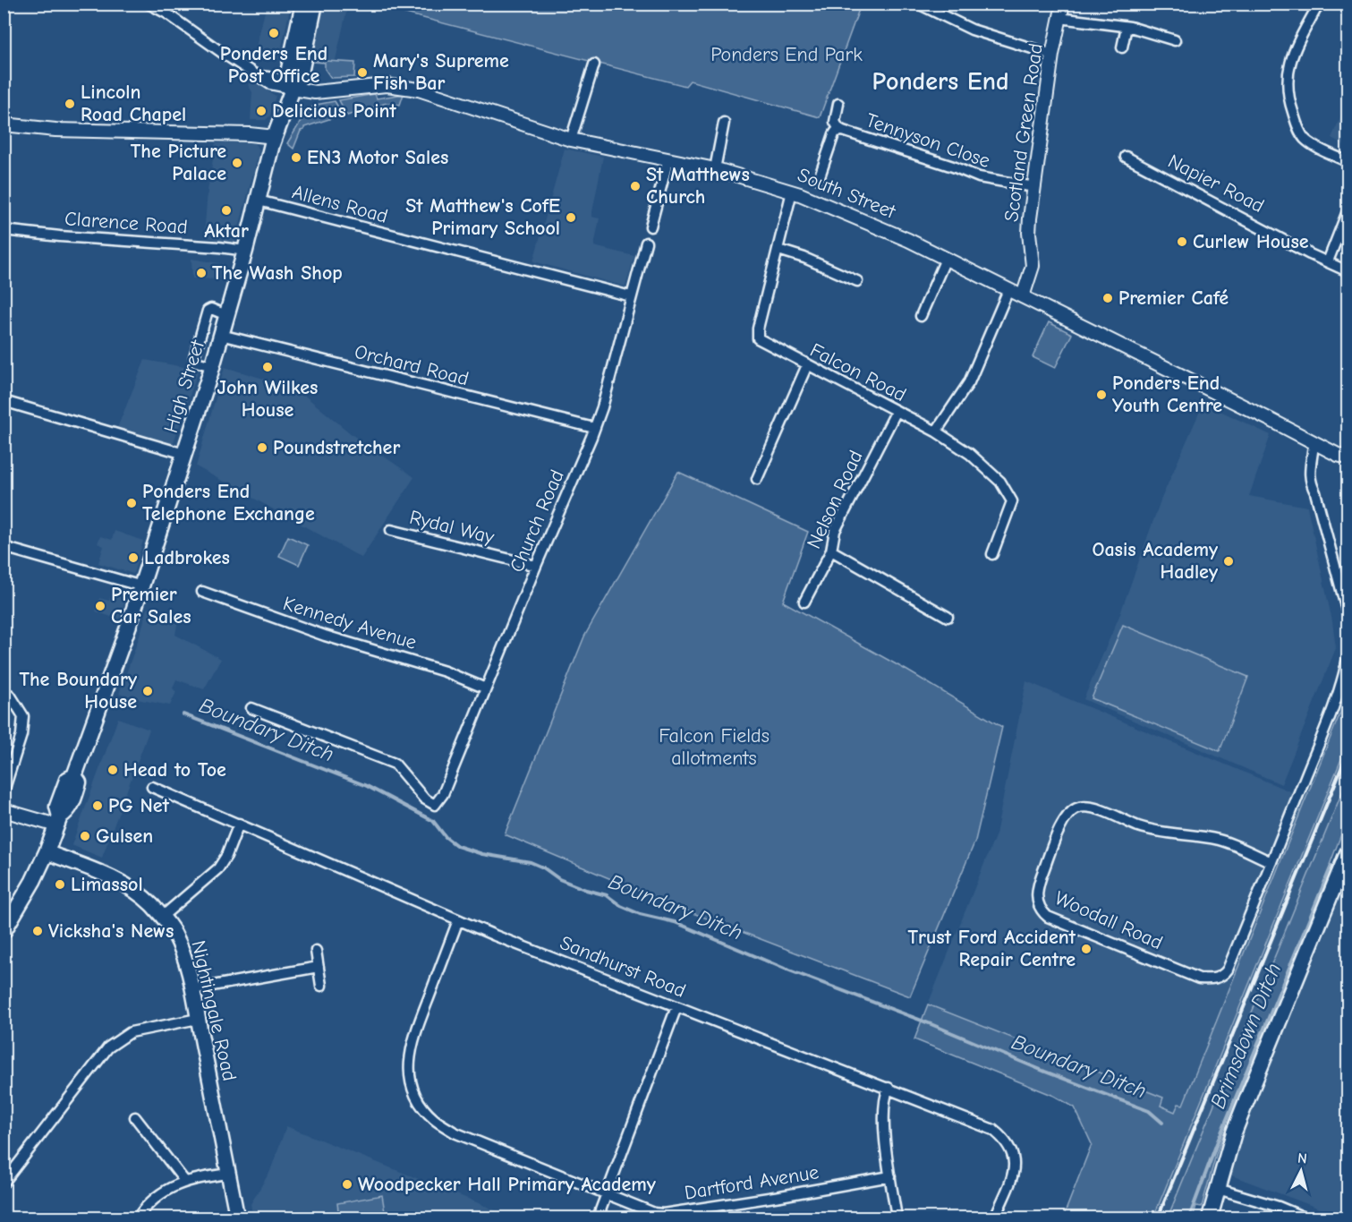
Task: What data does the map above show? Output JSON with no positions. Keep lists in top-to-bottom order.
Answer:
{
  "streets": {
    "main road": ["High Street", "Nightingale Road"],
    "street": [
      "Scotland Green Road",
      "Tennyson Close",
      "Napier Road",
      "South Street",
      "Allens Road",
      "Clarence Road",
      "Orchard Road",
      "Falcon Road",
      "Nelson Road",
      "Church Road",
      "Rydal Way",
      "Kennedy Avenue",
      "Woodall Road",
      "Sandhurst Road",
      "Dartford Avenue"
    ]
  },
  "crossings": [
    ["Scotland Green Road", "Tennyson Close"],
    ["Scotland Green Road", "South Street"],
    ["South Street", "Falcon Road"],
    ["South Street", "High Street"],
    ["Allens Road", "High Street"],
    ["Allens Road", "Church Road"],
    ["Clarence Road", "High Street"],
    ["Orchard Road", "High Street"],
    ["Orchard Road", "Church Road"],
    ["Falcon Road", "Nelson Road"],
    ["Church Road", "Rydal Way"],
    ["Church Road", "Kennedy Avenue"],
    ["Sandhurst Road", "Dartford Avenue"]
  ],
  "districts": ["Ponders End"],
  "water": ["Boundary Ditch", "Brimsdown Ditch"],
  "parks": ["Ponders End Park", "Falcon Fields allotments"],
  "places": [
    "Ponders End Post Office",
    "Mary's Supreme Fish Bar",
    "Lincoln Road Chapel",
    "Delicious Point",
    "EN3 Motor Sales",
    "The Picture Palace",
    "St Matthews Church",
    "Aktar",
    "St Matthew's CofE Primary School",
    "Curlew House",
    "The Wash Shop",
    "Premier Café",
    "John Wilkes House",
    "Ponders End Youth Centre",
    "Poundstretcher",
    "Ponders End Telephone Exchange",
    "Ladbrokes",
    "Oasis Academy Hadley",
    "Premier Car Sales",
    "The Boundary House",
    "Head to Toe",
    "PG Net",
    "Gulsen",
    "Limassol",
    "Vicksha's News",
    "Trust Ford Accident Repair Centre",
    "Woodpecker Hall Primary Academy"
  ],
  "north": "top"
}
